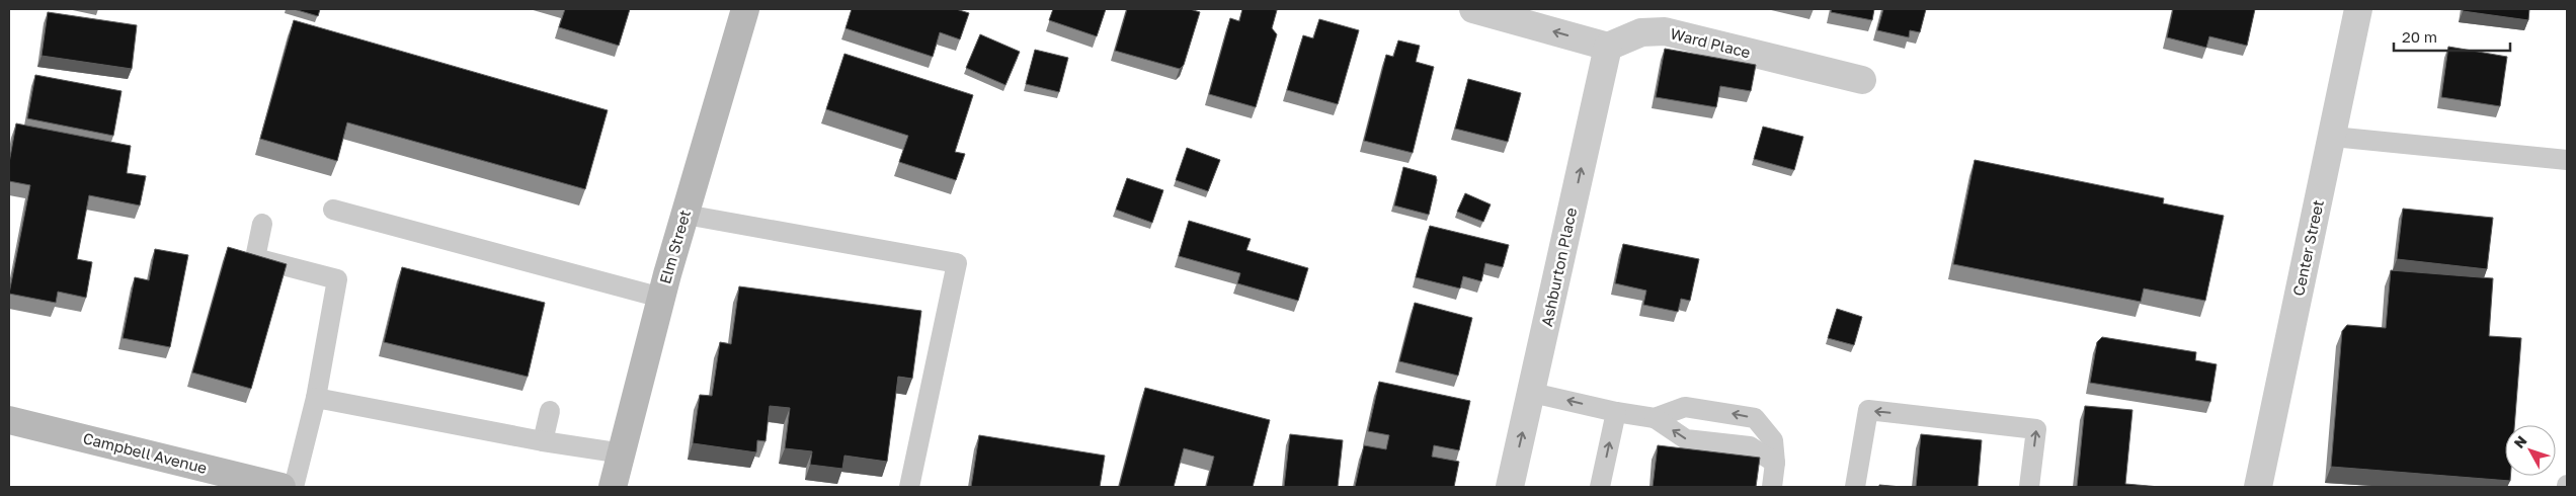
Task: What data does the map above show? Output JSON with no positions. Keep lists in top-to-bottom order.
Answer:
{
  "streets": {
    "main road": ["Elm Street", "Campbell Avenue"],
    "street": ["Ward Place", "Center Street", "Ashburton Place"]
  },
  "crossings": [
    ["Ward Place", "Ashburton Place"]
  ],
  "one_way": ["Ashburton Place"],
  "scale_bar": "20 m",
  "north": "top left"
}
